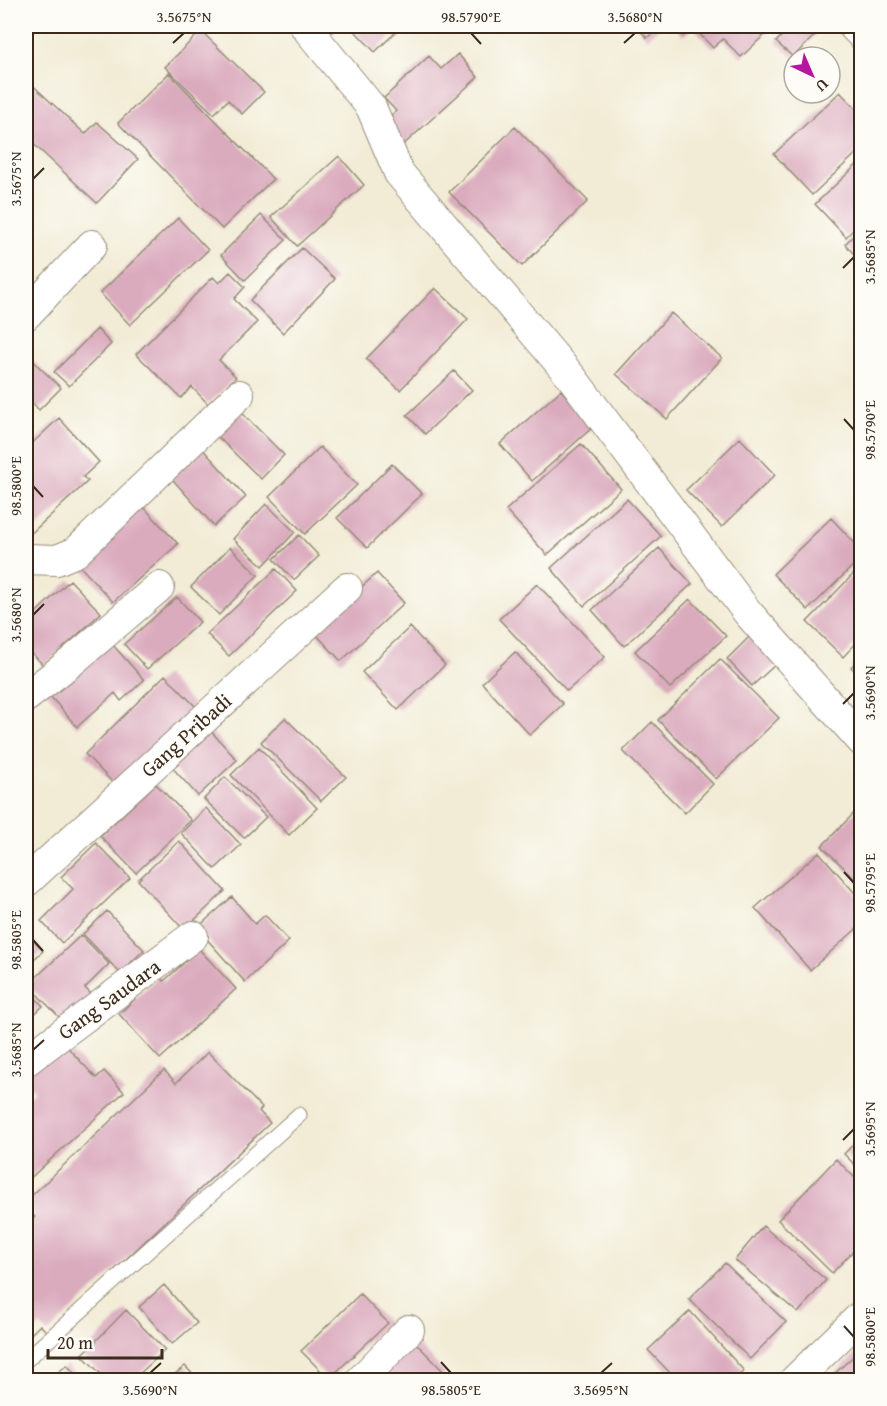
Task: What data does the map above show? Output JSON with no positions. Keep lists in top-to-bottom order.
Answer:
{
  "streets": {
    "street": ["Gang Pribadi", "Gang Saudara"]
  },
  "scale_bar": "20 m",
  "north": "bottom right",
  "coordinates": [
    "3.5675°N",
    "98.5790°E",
    "3.5680°N",
    "3.5685°N",
    "98.5800°E",
    "3.5690°N",
    "98.5795°E",
    "98.5805°E",
    "3.5695°N"
  ]
}
